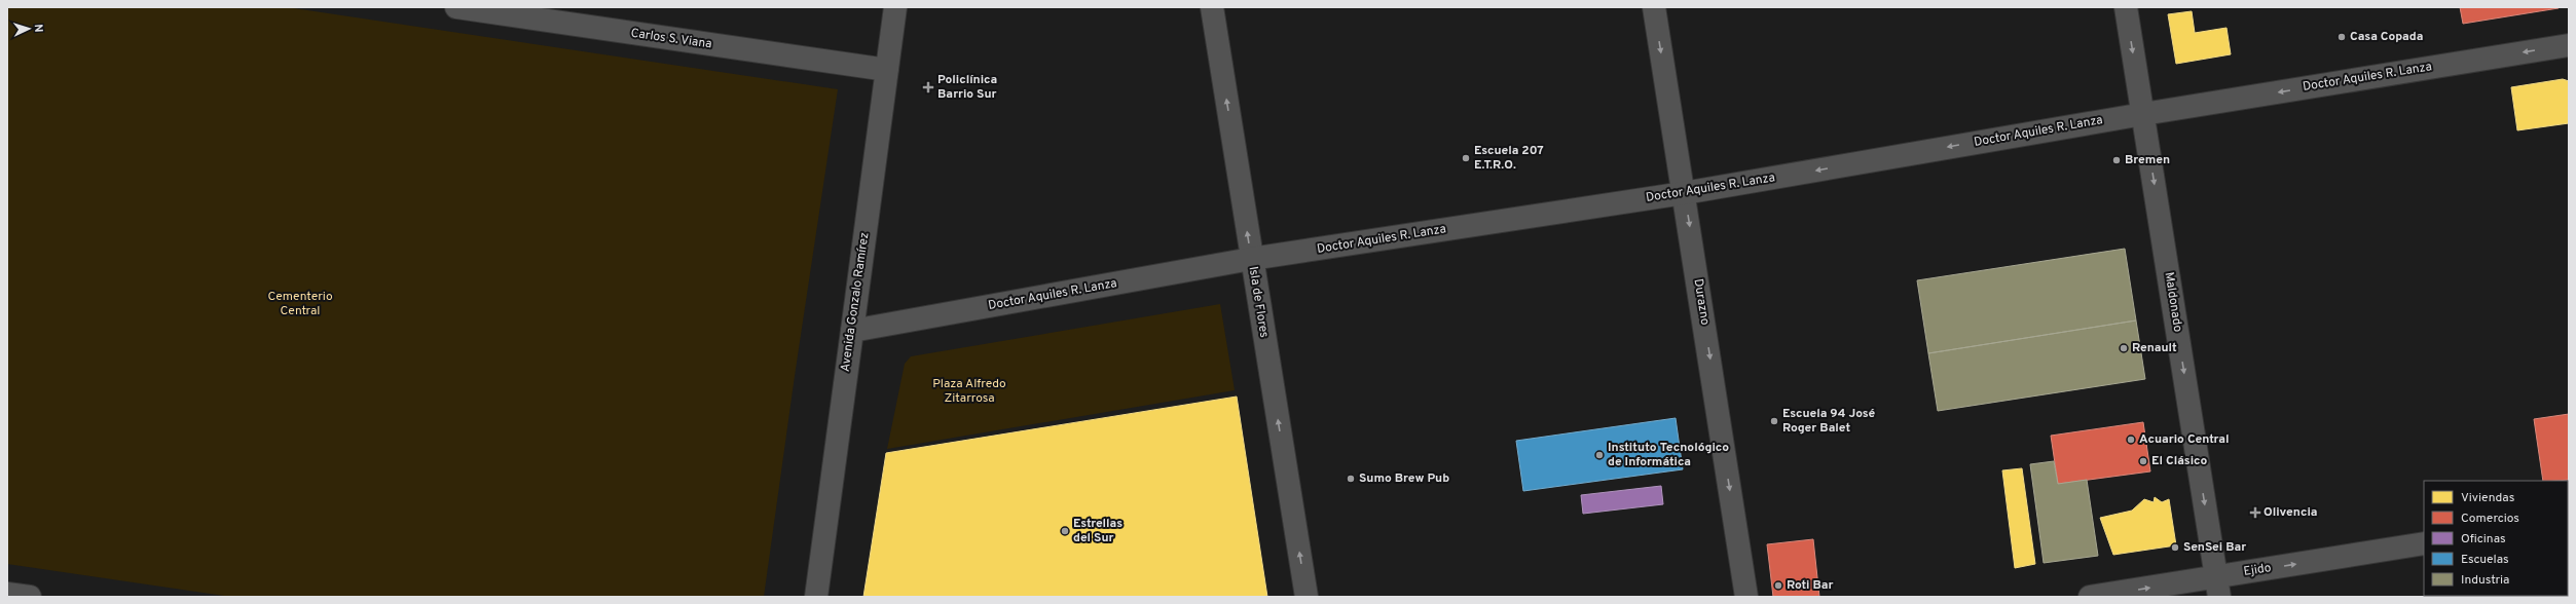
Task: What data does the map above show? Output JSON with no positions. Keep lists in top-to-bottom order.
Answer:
{
  "streets": {
    "street": [
      "Carlos S. Viana",
      "Doctor Aquiles R. Lanza",
      "Avenida Gonzalo Ramírez",
      "Isla de Flores",
      "Durazno",
      "Maldonado",
      "Ejido"
    ]
  },
  "crossings": [
    ["Carlos S. Viana", "Avenida Gonzalo Ramírez"],
    ["Doctor Aquiles R. Lanza", "Avenida Gonzalo Ramírez"],
    ["Doctor Aquiles R. Lanza", "Isla de Flores"],
    ["Doctor Aquiles R. Lanza", "Durazno"],
    ["Doctor Aquiles R. Lanza", "Maldonado"],
    ["Maldonado", "Ejido"]
  ],
  "one_way": [
    "Doctor Aquiles R. Lanza",
    "Isla de Flores",
    "Durazno",
    "Maldonado",
    "Ejido"
  ],
  "parks": ["Cementerio Central", "Plaza Alfredo Zitarrosa"],
  "places": {
    "other": [
      "Casa Copada",
      "Escuela 207 E.T.R.O.",
      "Bremen",
      "Renault",
      "Escuela 94 José Roger Balet",
      "Acuario Central",
      "Instituto Tecnológico de Informática",
      "El Clásico",
      "Sumo Brew Pub",
      "Estrellas del Sur",
      "SenSei Bar",
      "Roti Bar"
    ],
    "health": ["Policlínica Barrio Sur", "Olivencia"]
  },
  "legend": [
    "Viviendas",
    "Comercios",
    "Oficinas",
    "Escuelas",
    "Industria"
  ],
  "north": "right"
}
